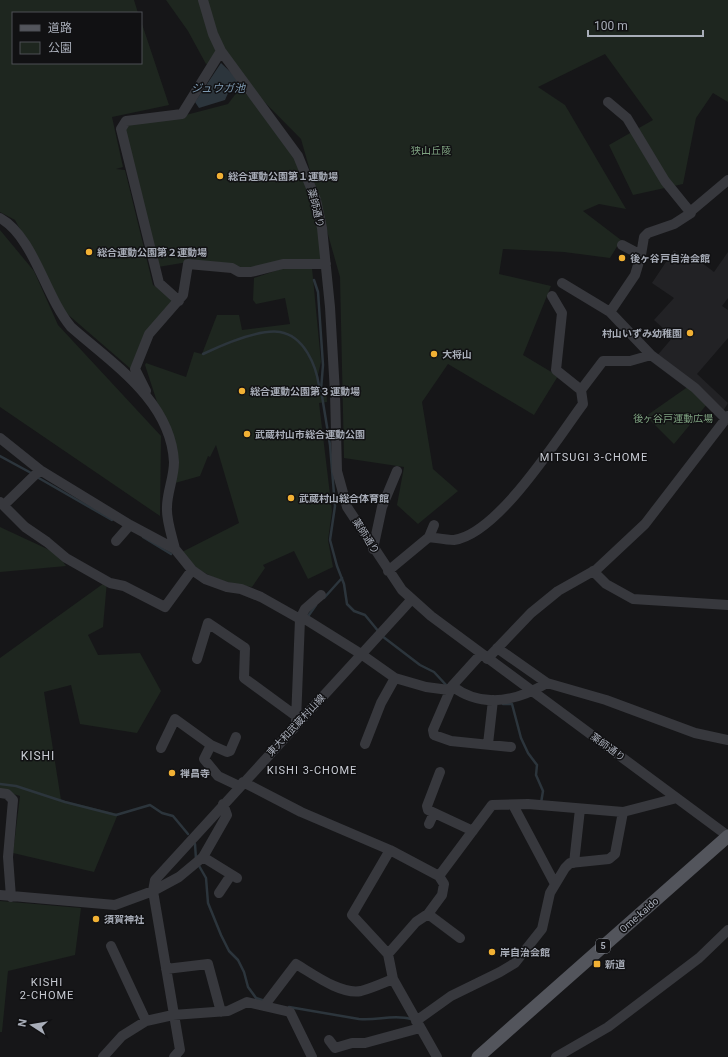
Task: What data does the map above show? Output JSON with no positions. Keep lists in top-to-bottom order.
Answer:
{
  "streets": {
    "main road": ["Ome-kaido", "5"],
    "street": ["薬師通り", "東大和武蔵村山線"]
  },
  "crossings": [
    ["薬師通り", "東大和武蔵村山線"],
    ["薬師通り", "Ome-kaido"]
  ],
  "districts": [
    "MITSUGI 3-CHOME",
    "KISHI",
    "KISHI 3-CHOME",
    "KISHI 2-CHOME"
  ],
  "water": ["ジュウガ池"],
  "parks": ["狭山丘陵", "後ヶ谷戸運動広場"],
  "places": {
    "other": [
      "総合運動公園第１運動場",
      "総合運動公園第２運動場",
      "後ヶ谷戸自治会館",
      "村山いずみ幼稚園",
      "大将山",
      "総合運動公園第３運動場",
      "武蔵村山市総合運動公園",
      "武蔵村山総合体育館",
      "禅昌寺",
      "須賀神社",
      "岸自治会館"
    ],
    "transit": ["新道"]
  },
  "legend": ["道路", "公園"],
  "scale_bar": "100 m",
  "north": "left"
}
